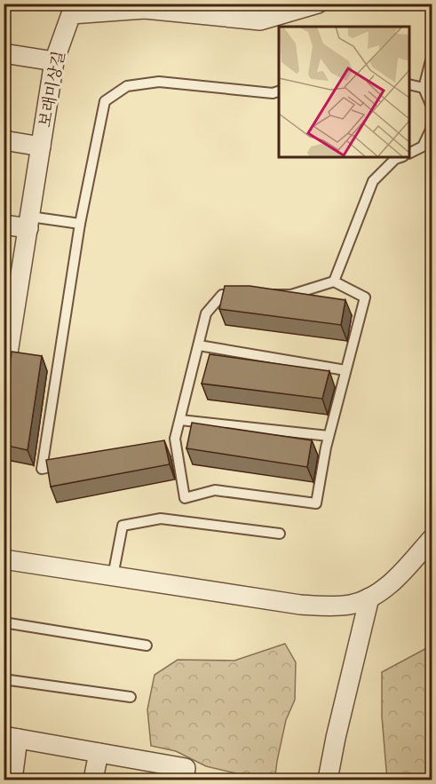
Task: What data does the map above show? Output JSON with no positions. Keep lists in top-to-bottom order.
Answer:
{
  "streets": {
    "street": ["보래미상길"]
  }
}
